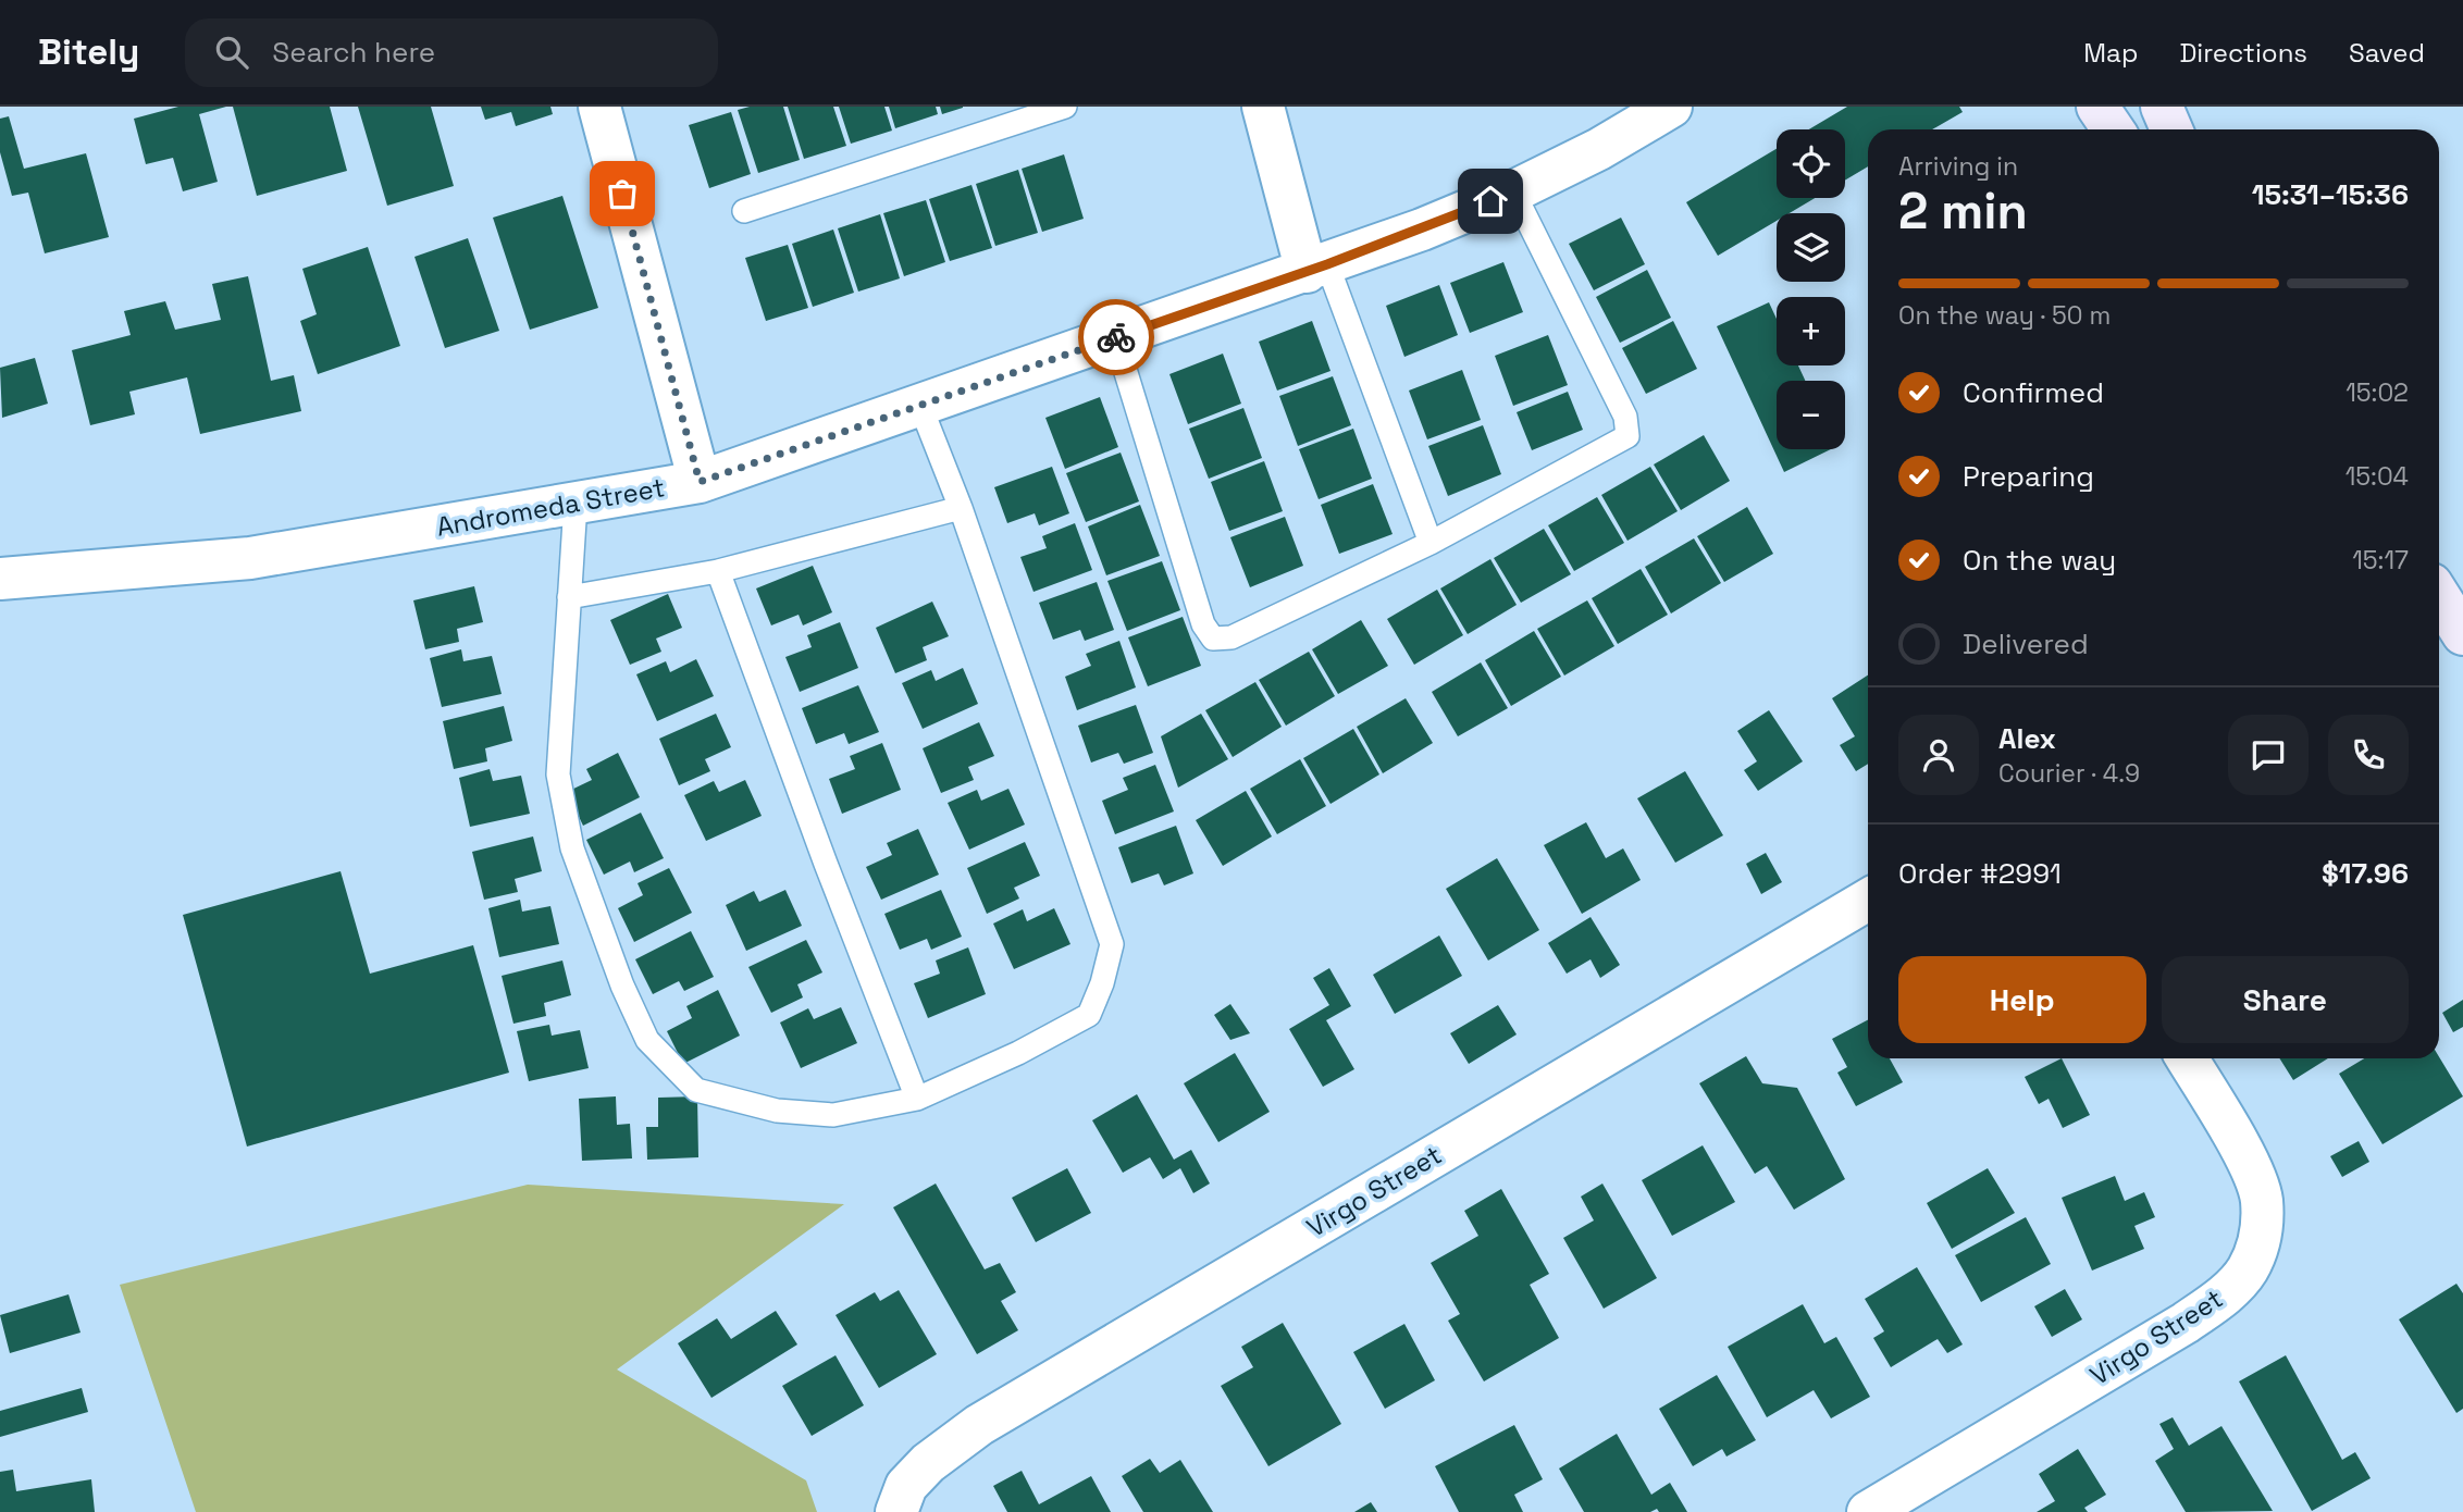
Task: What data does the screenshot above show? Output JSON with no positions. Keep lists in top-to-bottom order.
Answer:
{
  "streets": {
    "street": ["Andromeda Street", "Virgo Street"]
  },
  "page": {
    "header": "Bitely",
    "search": "Search here",
    "nav": ["Map", "Directions", "Saved"],
    "map_buttons": ["+", "−"],
    "heading": ["2 min", "Arriving in", "15:31–15:36"],
    "panel": [
      "Alex",
      "Courier · 4.9",
      "Order #2991",
      "$17.96"
    ],
    "bar": "On the way · 50 m",
    "list": [
      ["Confirmed", "15:02"],
      ["Preparing", "15:04"],
      ["On the way", "15:17"],
      "Delivered"
    ],
    "buttons": ["Help", "Share"]
  }
}
